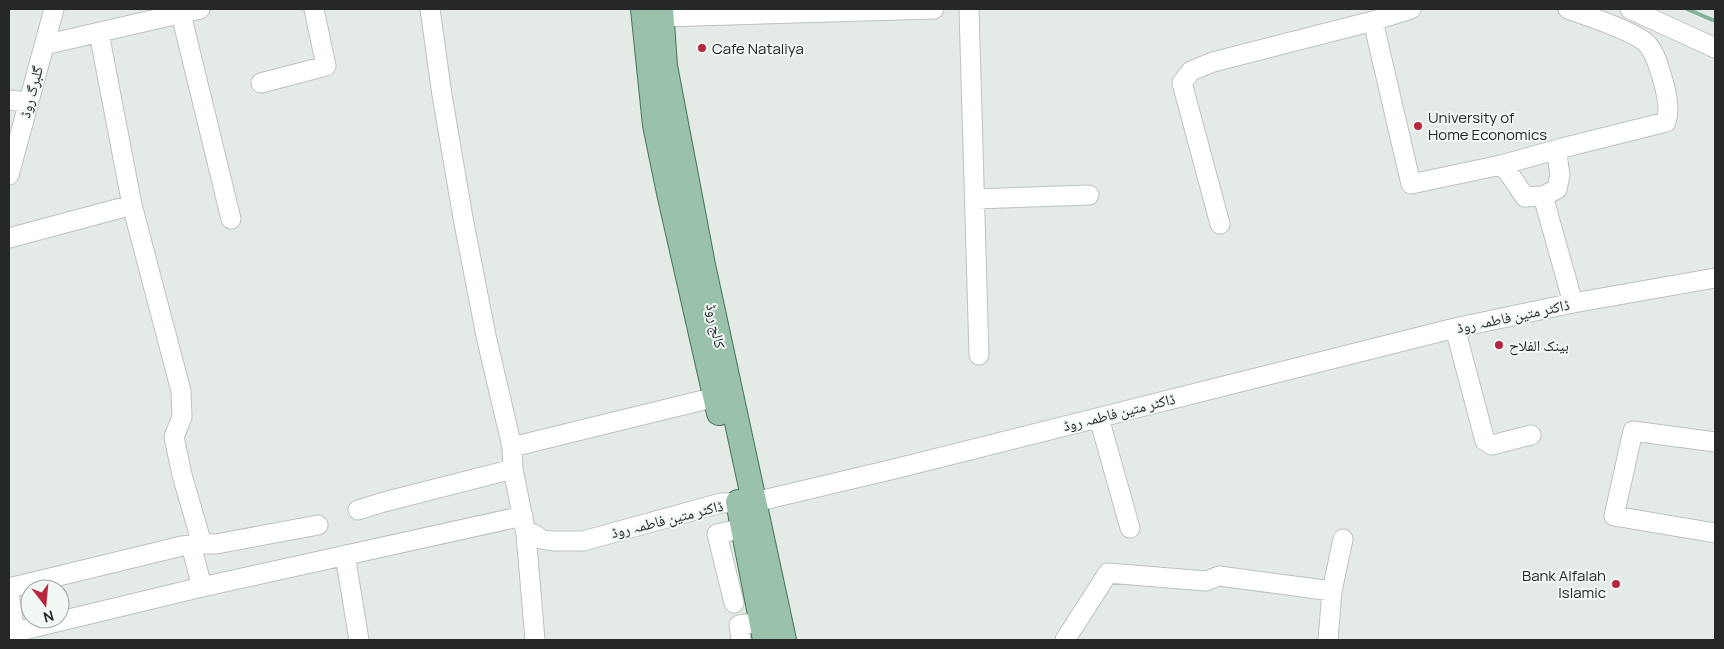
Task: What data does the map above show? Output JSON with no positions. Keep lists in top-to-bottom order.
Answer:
{
  "streets": {
    "main road": ["کالج روڈ"],
    "street": ["گلبرگ روڈ", "ڈاکٹر متین فاطمہ روڈ"]
  },
  "crossings": [
    ["ڈاکٹر متین فاطمہ روڈ", "کالج روڈ"]
  ],
  "places": [
    "Cafe Nataliya",
    "University of Home Economics",
    "بینک الفلاح",
    "Bank Alfalah Islamic"
  ],
  "north": "bottom"
}
